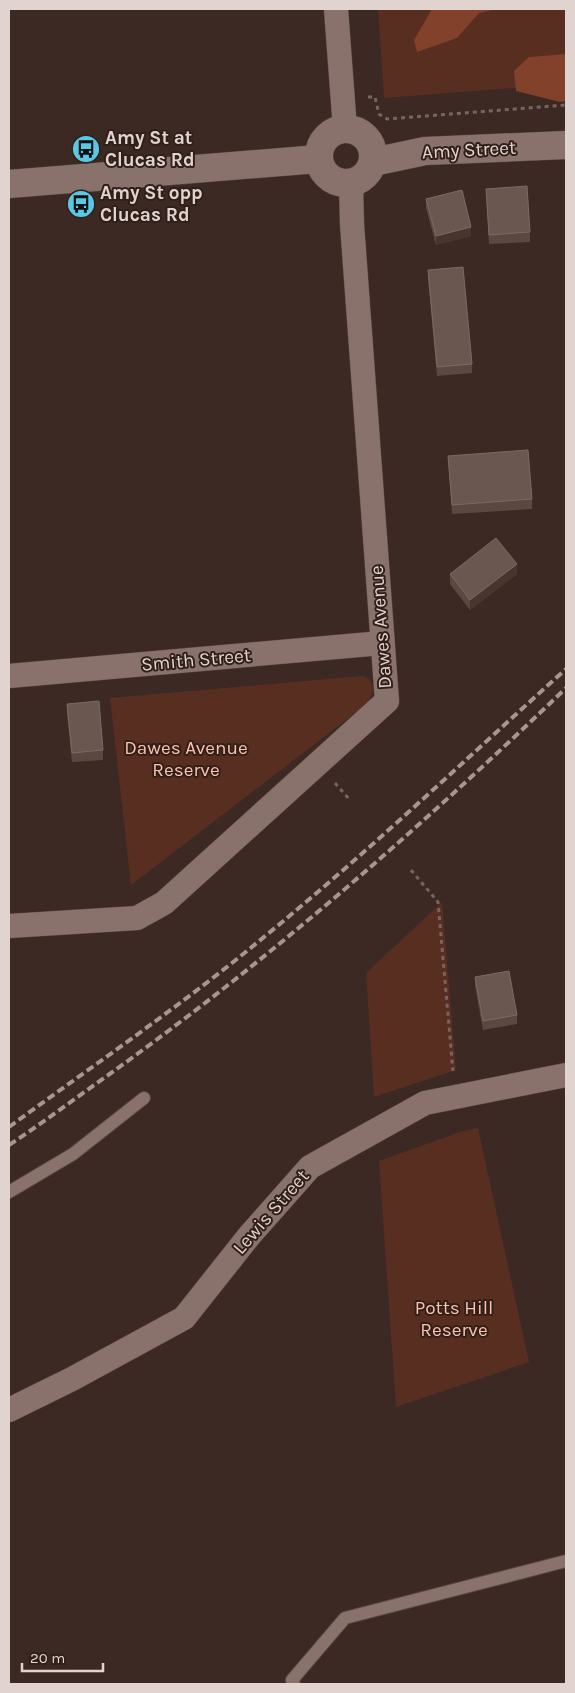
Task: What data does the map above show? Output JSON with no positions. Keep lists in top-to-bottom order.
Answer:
{
  "streets": {
    "main road": ["Amy Street"],
    "street": ["Dawes Avenue", "Smith Street", "Lewis Street"]
  },
  "crossings": [
    ["Amy Street", "Dawes Avenue"],
    ["Dawes Avenue", "Smith Street"]
  ],
  "parks": ["Dawes Avenue Reserve", "Potts Hill Reserve"],
  "places": {
    "bus stop": ["Amy St at Clucas Rd", "Amy St opp Clucas Rd"]
  },
  "scale_bar": "20 m"
}
